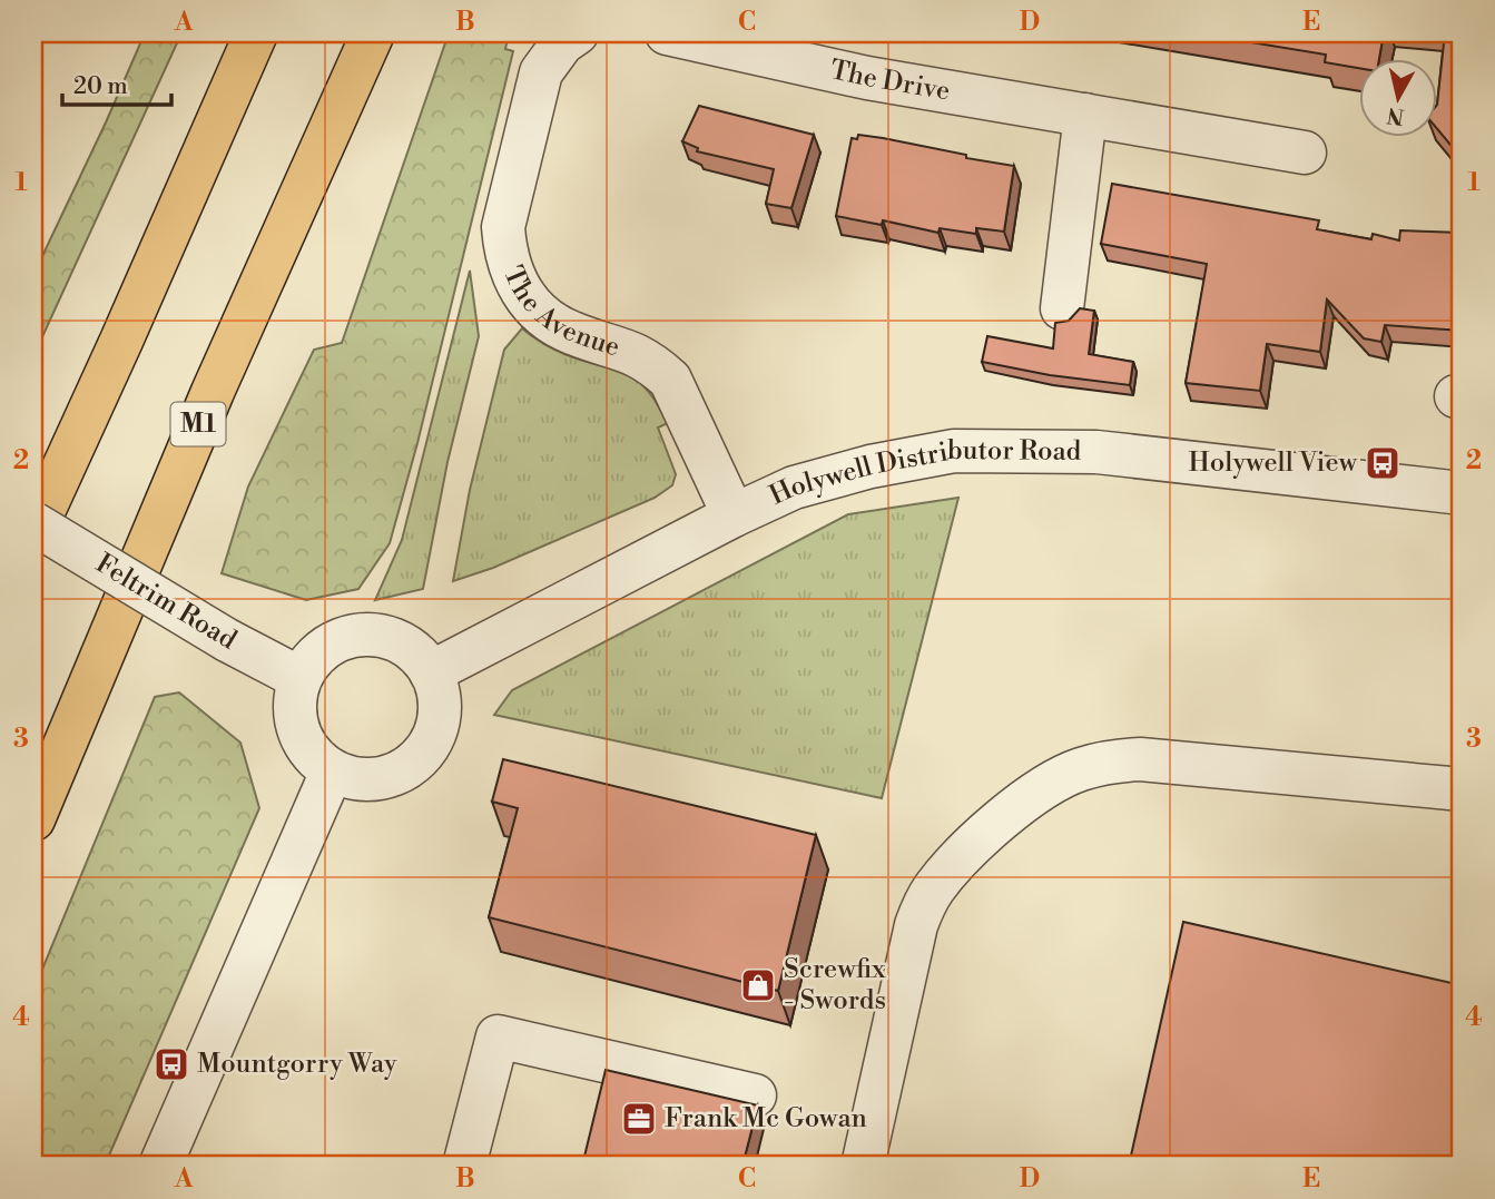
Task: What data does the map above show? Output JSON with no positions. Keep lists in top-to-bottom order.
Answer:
{
  "streets": {
    "highway": ["M1"],
    "street": [
      "The Drive",
      "The Avenue",
      "Holywell Distributor Road",
      "Feltrim Road"
    ]
  },
  "crossings": [
    ["The Avenue", "Holywell Distributor Road"],
    ["Holywell Distributor Road", "Feltrim Road"]
  ],
  "places": {
    "bus stop": ["Holywell View", "Mountgorry Way"],
    "shop": ["Screwfix - Swords"],
    "office": ["Frank Mc Gowan"]
  },
  "scale_bar": "20 m",
  "north": "bottom",
  "grid": {
    "columns": [
      "A",
      "B",
      "C",
      "D",
      "E"
    ],
    "rows": [
      "1",
      "2",
      "3",
      "4"
    ]
  }
}
